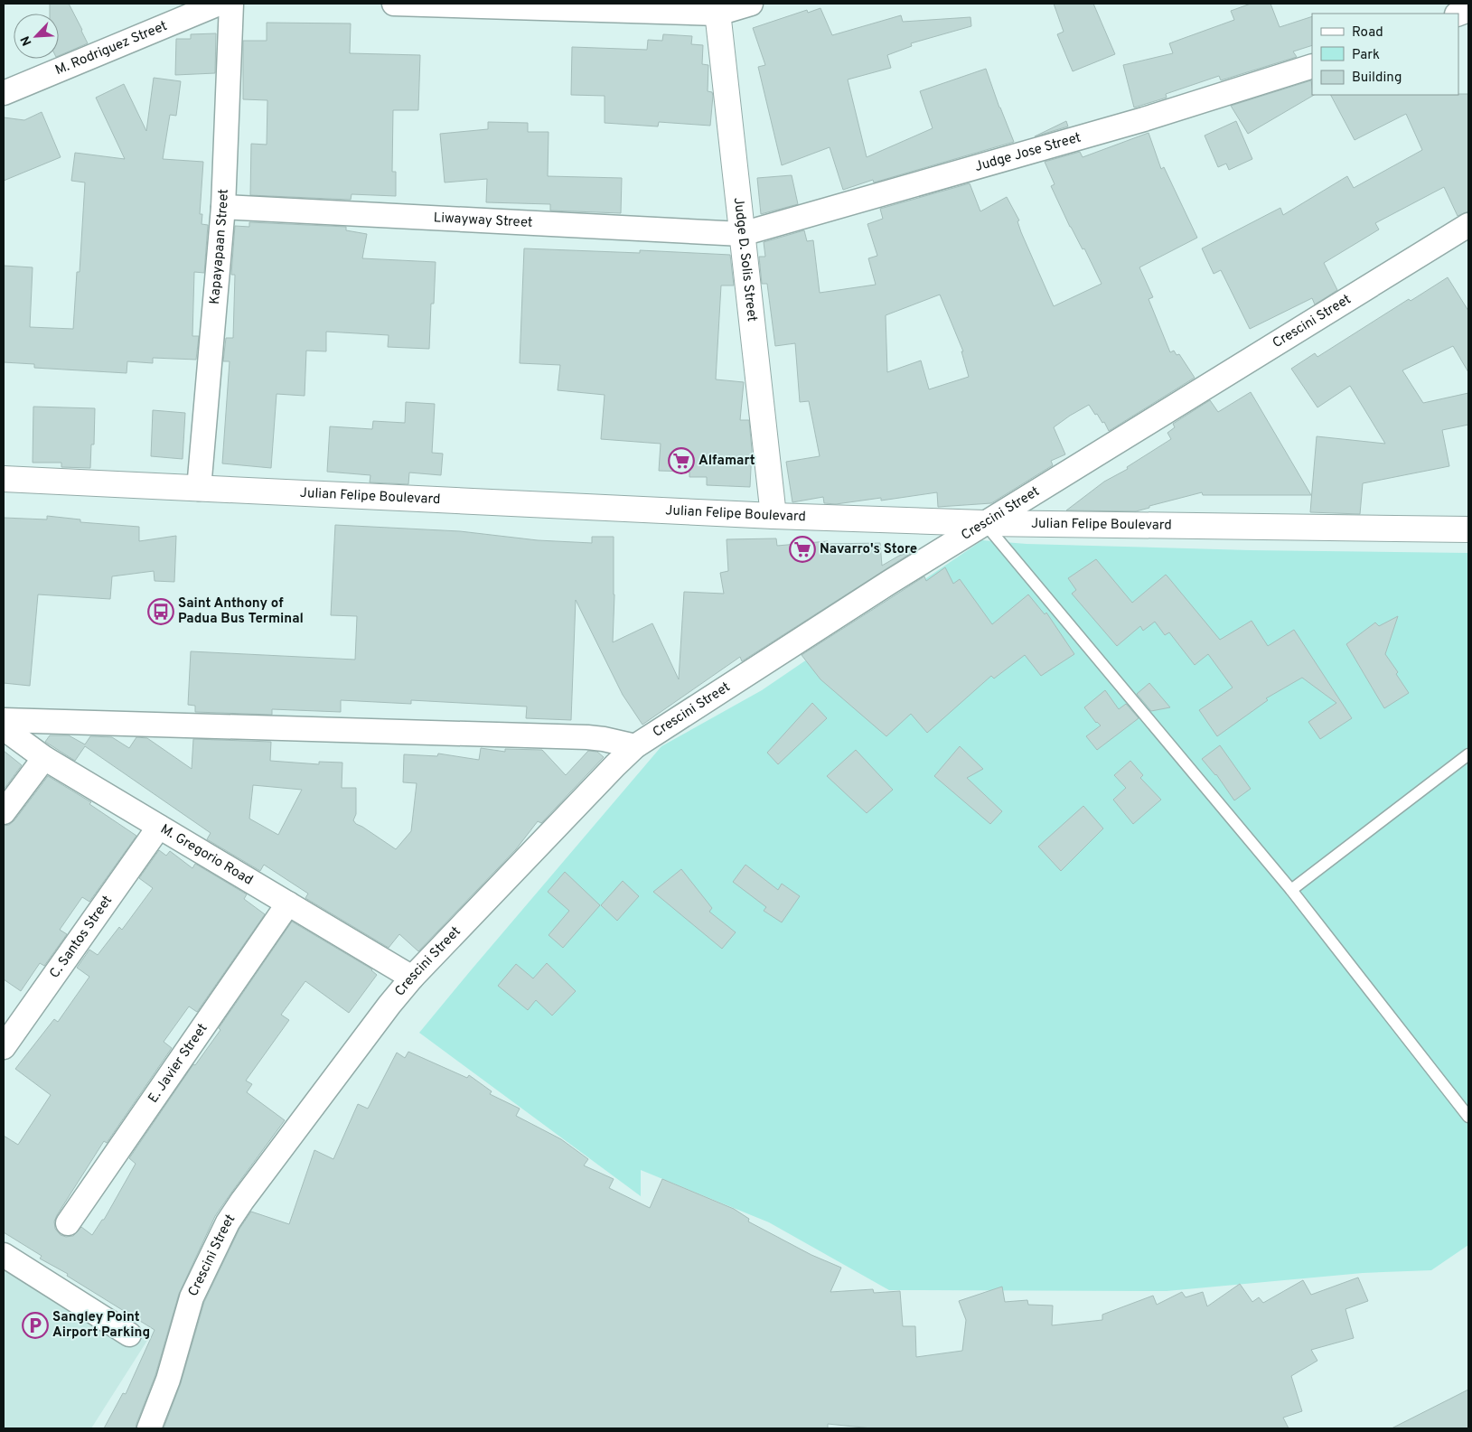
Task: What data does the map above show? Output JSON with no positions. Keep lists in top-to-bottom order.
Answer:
{
  "streets": {
    "main road": ["Judge D. Solis Street", "Julian Felipe Boulevard"],
    "street": [
      "M. Rodriguez Street",
      "Judge Jose Street",
      "Liwayway Street",
      "Kapayapaan Street",
      "Crescini Street",
      "M. Gregorio Road",
      "C. Santos Street",
      "E. Javier Street"
    ]
  },
  "crossings": [
    ["Judge Jose Street", "Liwayway Street"],
    ["Judge Jose Street", "Judge D. Solis Street"],
    ["Liwayway Street", "Kapayapaan Street"],
    ["Liwayway Street", "Judge D. Solis Street"],
    ["Kapayapaan Street", "Julian Felipe Boulevard"],
    ["Judge D. Solis Street", "Julian Felipe Boulevard"],
    ["Crescini Street", "Julian Felipe Boulevard"],
    ["Crescini Street", "M. Gregorio Road"],
    ["M. Gregorio Road", "C. Santos Street"],
    ["M. Gregorio Road", "E. Javier Street"]
  ],
  "places": {
    "supermarket": ["Alfamart", "Navarro's Store"],
    "bus stop": ["Saint Anthony of Padua Bus Terminal"],
    "parking": ["Sangley Point Airport Parking"]
  },
  "legend": ["Road", "Park", "Building"],
  "north": "bottom left"
}
